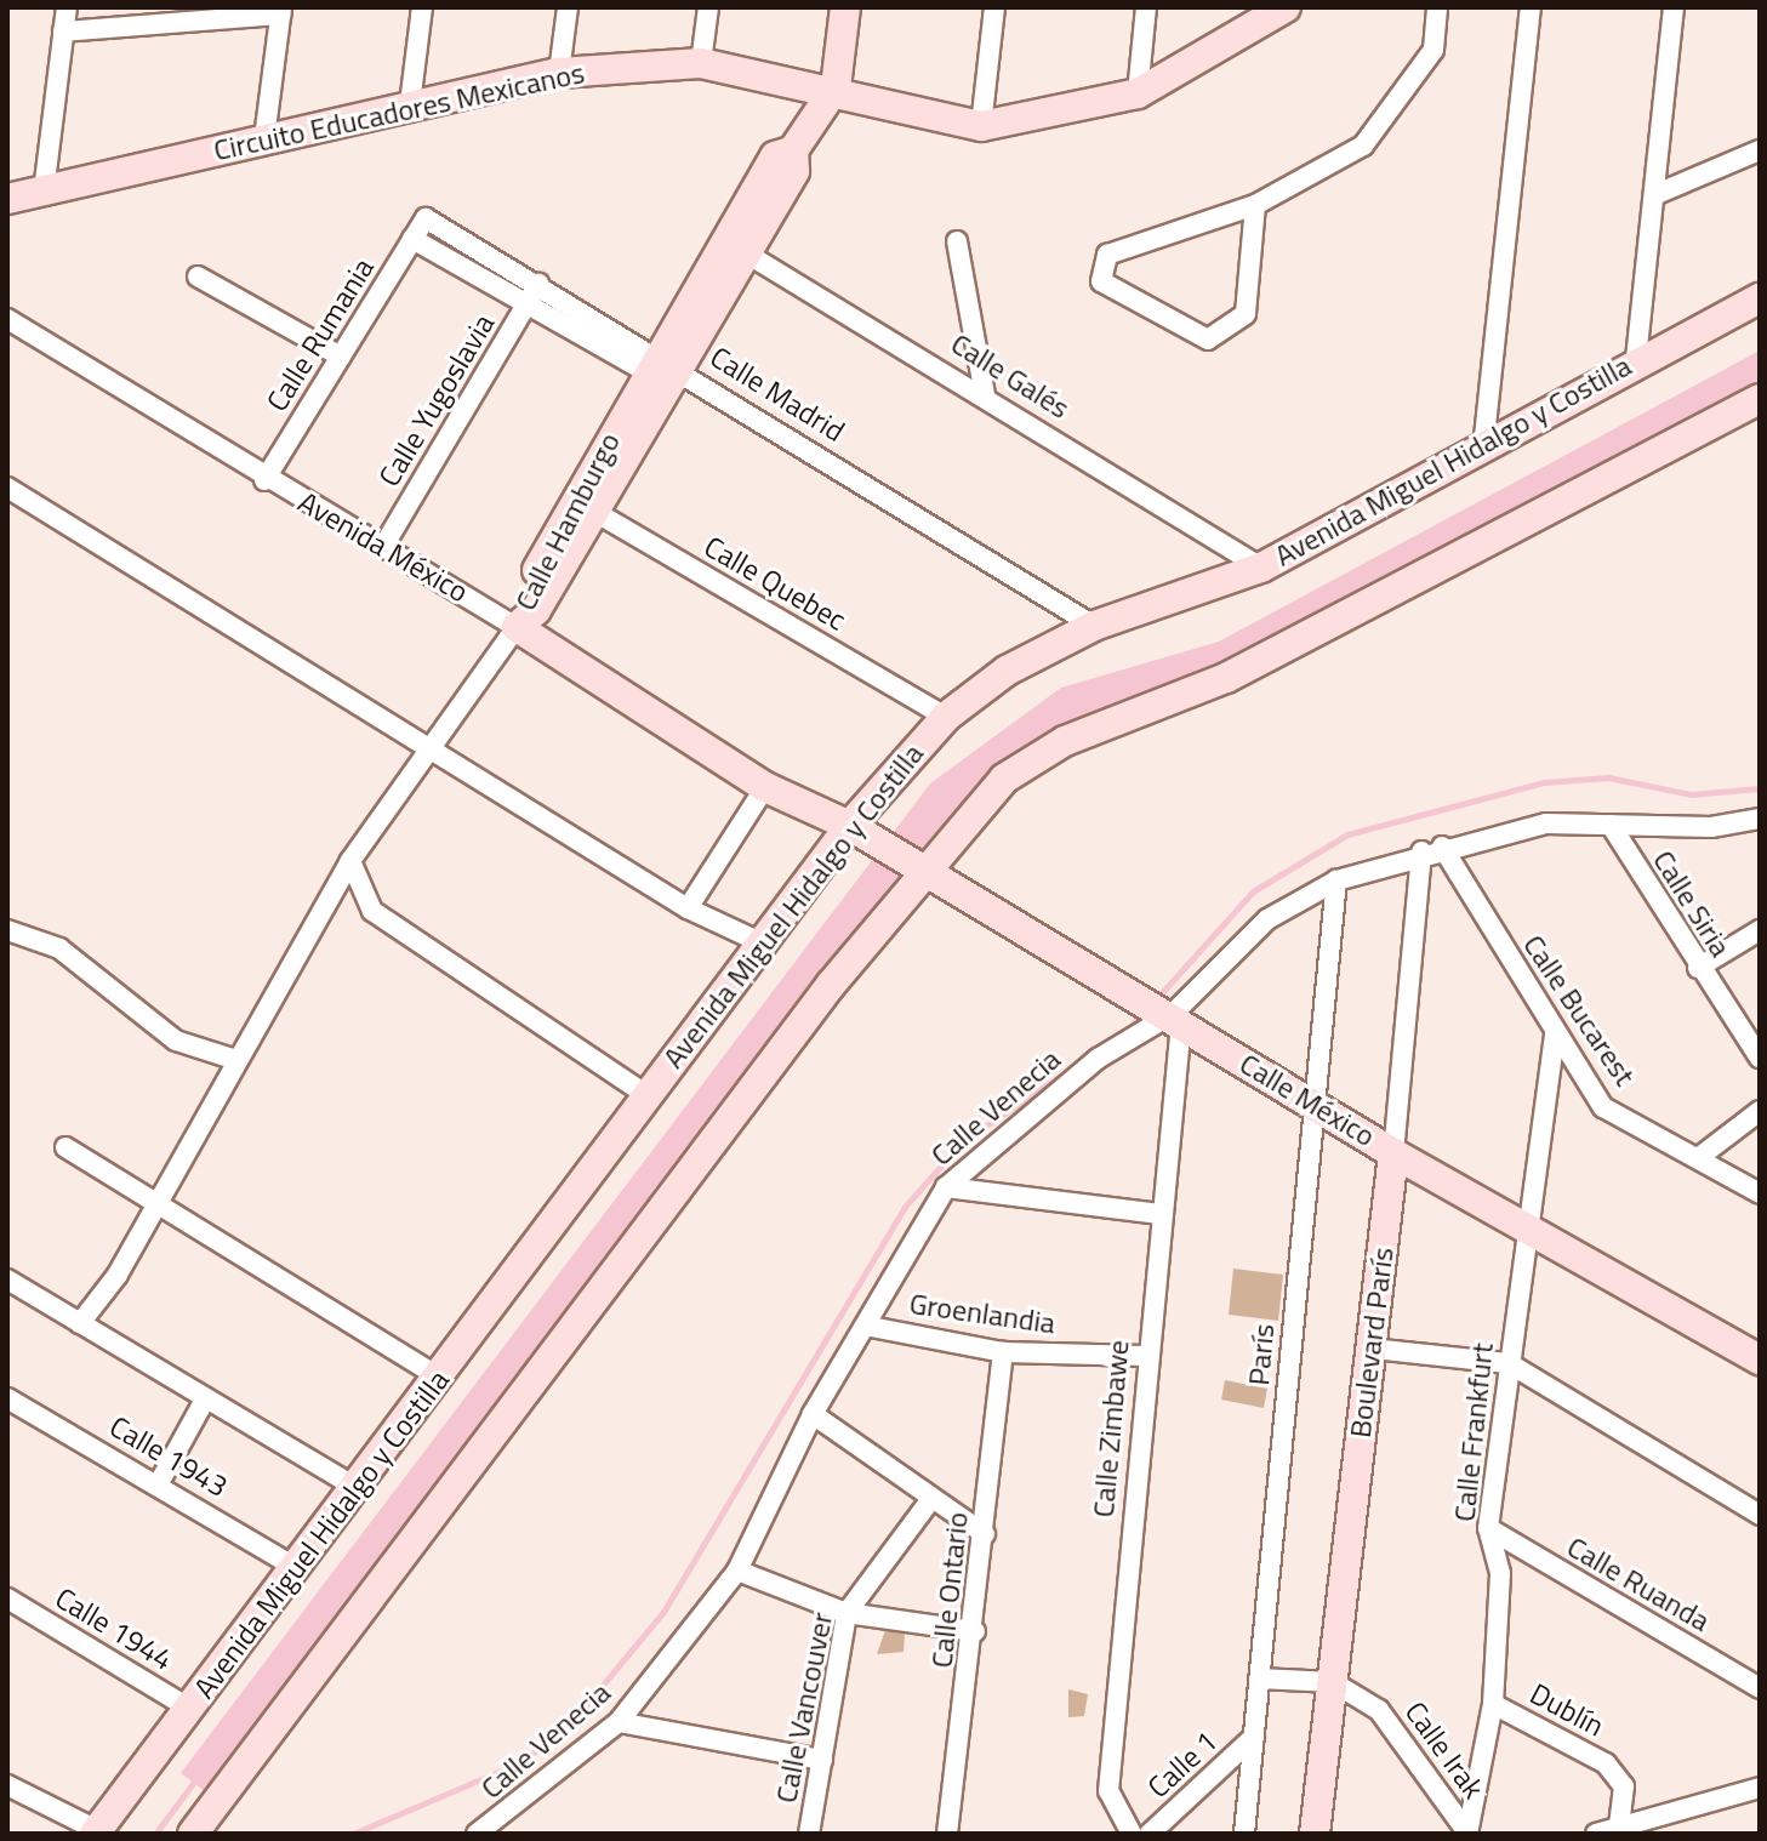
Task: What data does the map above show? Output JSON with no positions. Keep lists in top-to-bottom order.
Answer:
{
  "streets": {
    "main road": [
      "Circuito Educadores Mexicanos",
      "Avenida Miguel Hidalgo y Costilla",
      "Calle Hamburgo",
      "Avenida México",
      "Calle México",
      "Boulevard París"
    ],
    "street": [
      "Calle Rumania",
      "Calle Galés",
      "Calle Madrid",
      "Calle Yugoslavia",
      "Calle Quebec",
      "Calle Siria",
      "Calle Bucarest",
      "Calle Venecia",
      "Groenlandia",
      "París",
      "Calle Zimbawe",
      "Calle Frankfurt",
      "Calle 1943",
      "Calle Ruanda",
      "Calle Ontario",
      "Calle 1944",
      "Calle Vancouver",
      "Dublín",
      "Calle Irak",
      "Calle 1"
    ]
  },
  "crossings": [
    ["Circuito Educadores Mexicanos", "Calle Hamburgo"],
    ["Calle Rumania", "Calle Madrid"],
    ["Calle Rumania", "Avenida México"],
    ["Calle Galés", "Avenida Miguel Hidalgo y Costilla"],
    ["Calle Galés", "Calle Hamburgo"],
    ["Calle Madrid", "Calle Yugoslavia"],
    ["Calle Madrid", "Avenida Miguel Hidalgo y Costilla"],
    ["Calle Madrid", "Calle Hamburgo"],
    ["Calle Yugoslavia", "Avenida México"],
    ["Avenida Miguel Hidalgo y Costilla", "Avenida México"],
    ["Avenida Miguel Hidalgo y Costilla", "Calle Quebec"],
    ["Avenida Miguel Hidalgo y Costilla", "Calle México"],
    ["Avenida Miguel Hidalgo y Costilla", "Calle 1943"],
    ["Avenida Miguel Hidalgo y Costilla", "Calle 1944"],
    ["Calle Hamburgo", "Avenida México"],
    ["Calle Hamburgo", "Calle Quebec"],
    ["Avenida México", "Calle México"],
    ["Calle Siria", "Calle Venecia"],
    ["Calle Bucarest", "Calle Venecia"],
    ["Calle Bucarest", "Calle Frankfurt"],
    ["Calle México", "Calle Venecia"],
    ["Calle México", "Boulevard París"],
    ["Calle México", "París"],
    ["Calle México", "Calle Zimbawe"],
    ["Calle México", "Calle Frankfurt"],
    ["Calle Venecia", "Groenlandia"],
    ["Calle Venecia", "Boulevard París"],
    ["Calle Venecia", "París"],
    ["Calle Venecia", "Calle Zimbawe"],
    ["Groenlandia", "Calle Zimbawe"],
    ["Groenlandia", "Calle Ontario"],
    ["Boulevard París", "Calle Irak"],
    ["París", "Calle Irak"],
    ["París", "Calle 1"],
    ["Calle Frankfurt", "Calle Ruanda"],
    ["Calle Frankfurt", "Dublín"],
    ["Calle Frankfurt", "Calle Irak"]
  ]
}
